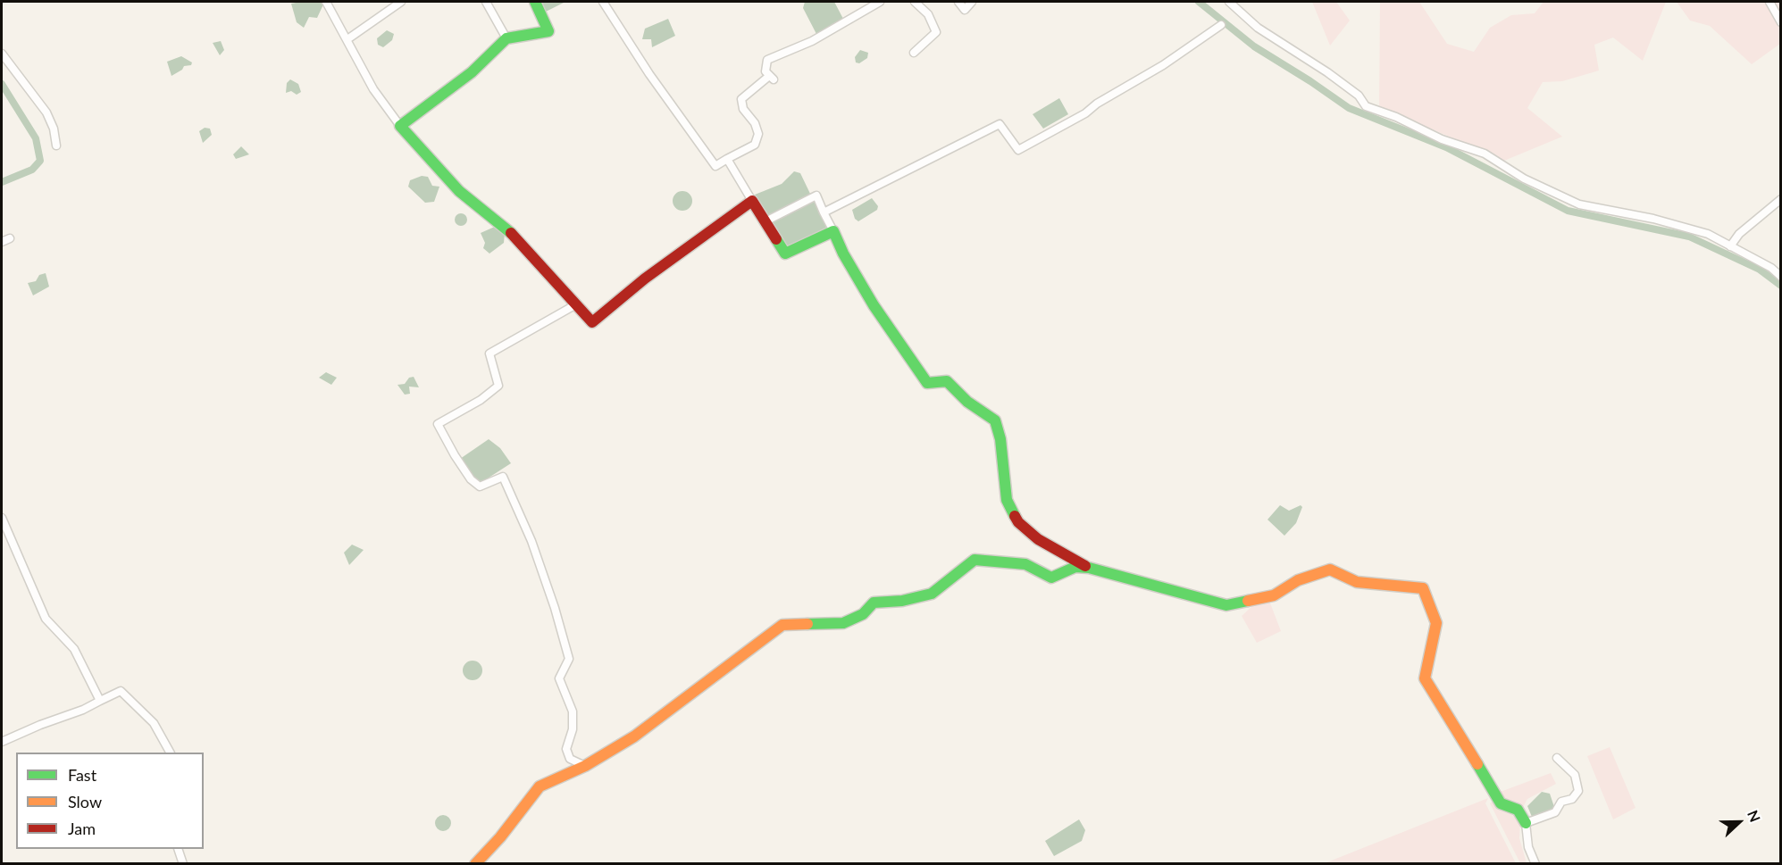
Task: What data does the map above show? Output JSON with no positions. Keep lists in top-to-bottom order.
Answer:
{
  "legend": ["Fast", "Slow", "Jam"],
  "north": "right"
}
